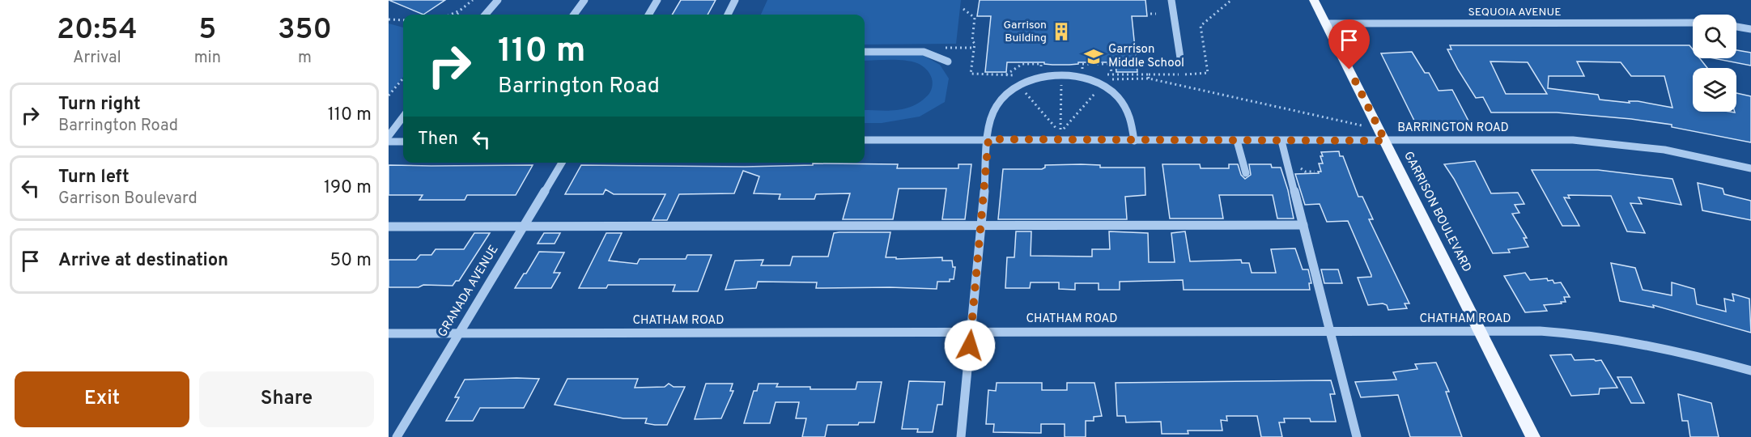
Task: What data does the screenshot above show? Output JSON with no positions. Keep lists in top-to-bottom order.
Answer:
{
  "streets": {
    "main road": ["GARRISON BOULEVARD"],
    "street": [
      "SEQUOIA AVENUE",
      "BARRINGTON ROAD",
      "GRANADA AVENUE",
      "CHATHAM ROAD"
    ]
  },
  "crossings": [
    ["SEQUOIA AVENUE", "GARRISON BOULEVARD"],
    ["BARRINGTON ROAD", "GARRISON BOULEVARD"],
    ["GARRISON BOULEVARD", "CHATHAM ROAD"],
    ["GRANADA AVENUE", "CHATHAM ROAD"]
  ],
  "places": {
    "building": ["Garrison Building"],
    "school or university": ["Garrison Middle School"]
  },
  "page": {
    "eta": [
      "20:54",
      "Arrival",
      "5",
      "min",
      "350",
      "m"
    ],
    "turn": ["110 m", "Barrington Road"],
    "list": [
      {
        "name": "Turn right",
        "note": "Barrington Road",
        "value": "110 m"
      },
      {
        "name": "Turn left",
        "note": "Garrison Boulevard",
        "value": "190 m"
      },
      {
        "name": "Arrive at destination",
        "value": "50 m"
      }
    ],
    "then": "Then",
    "buttons": ["Exit", "Share"]
  }
}
